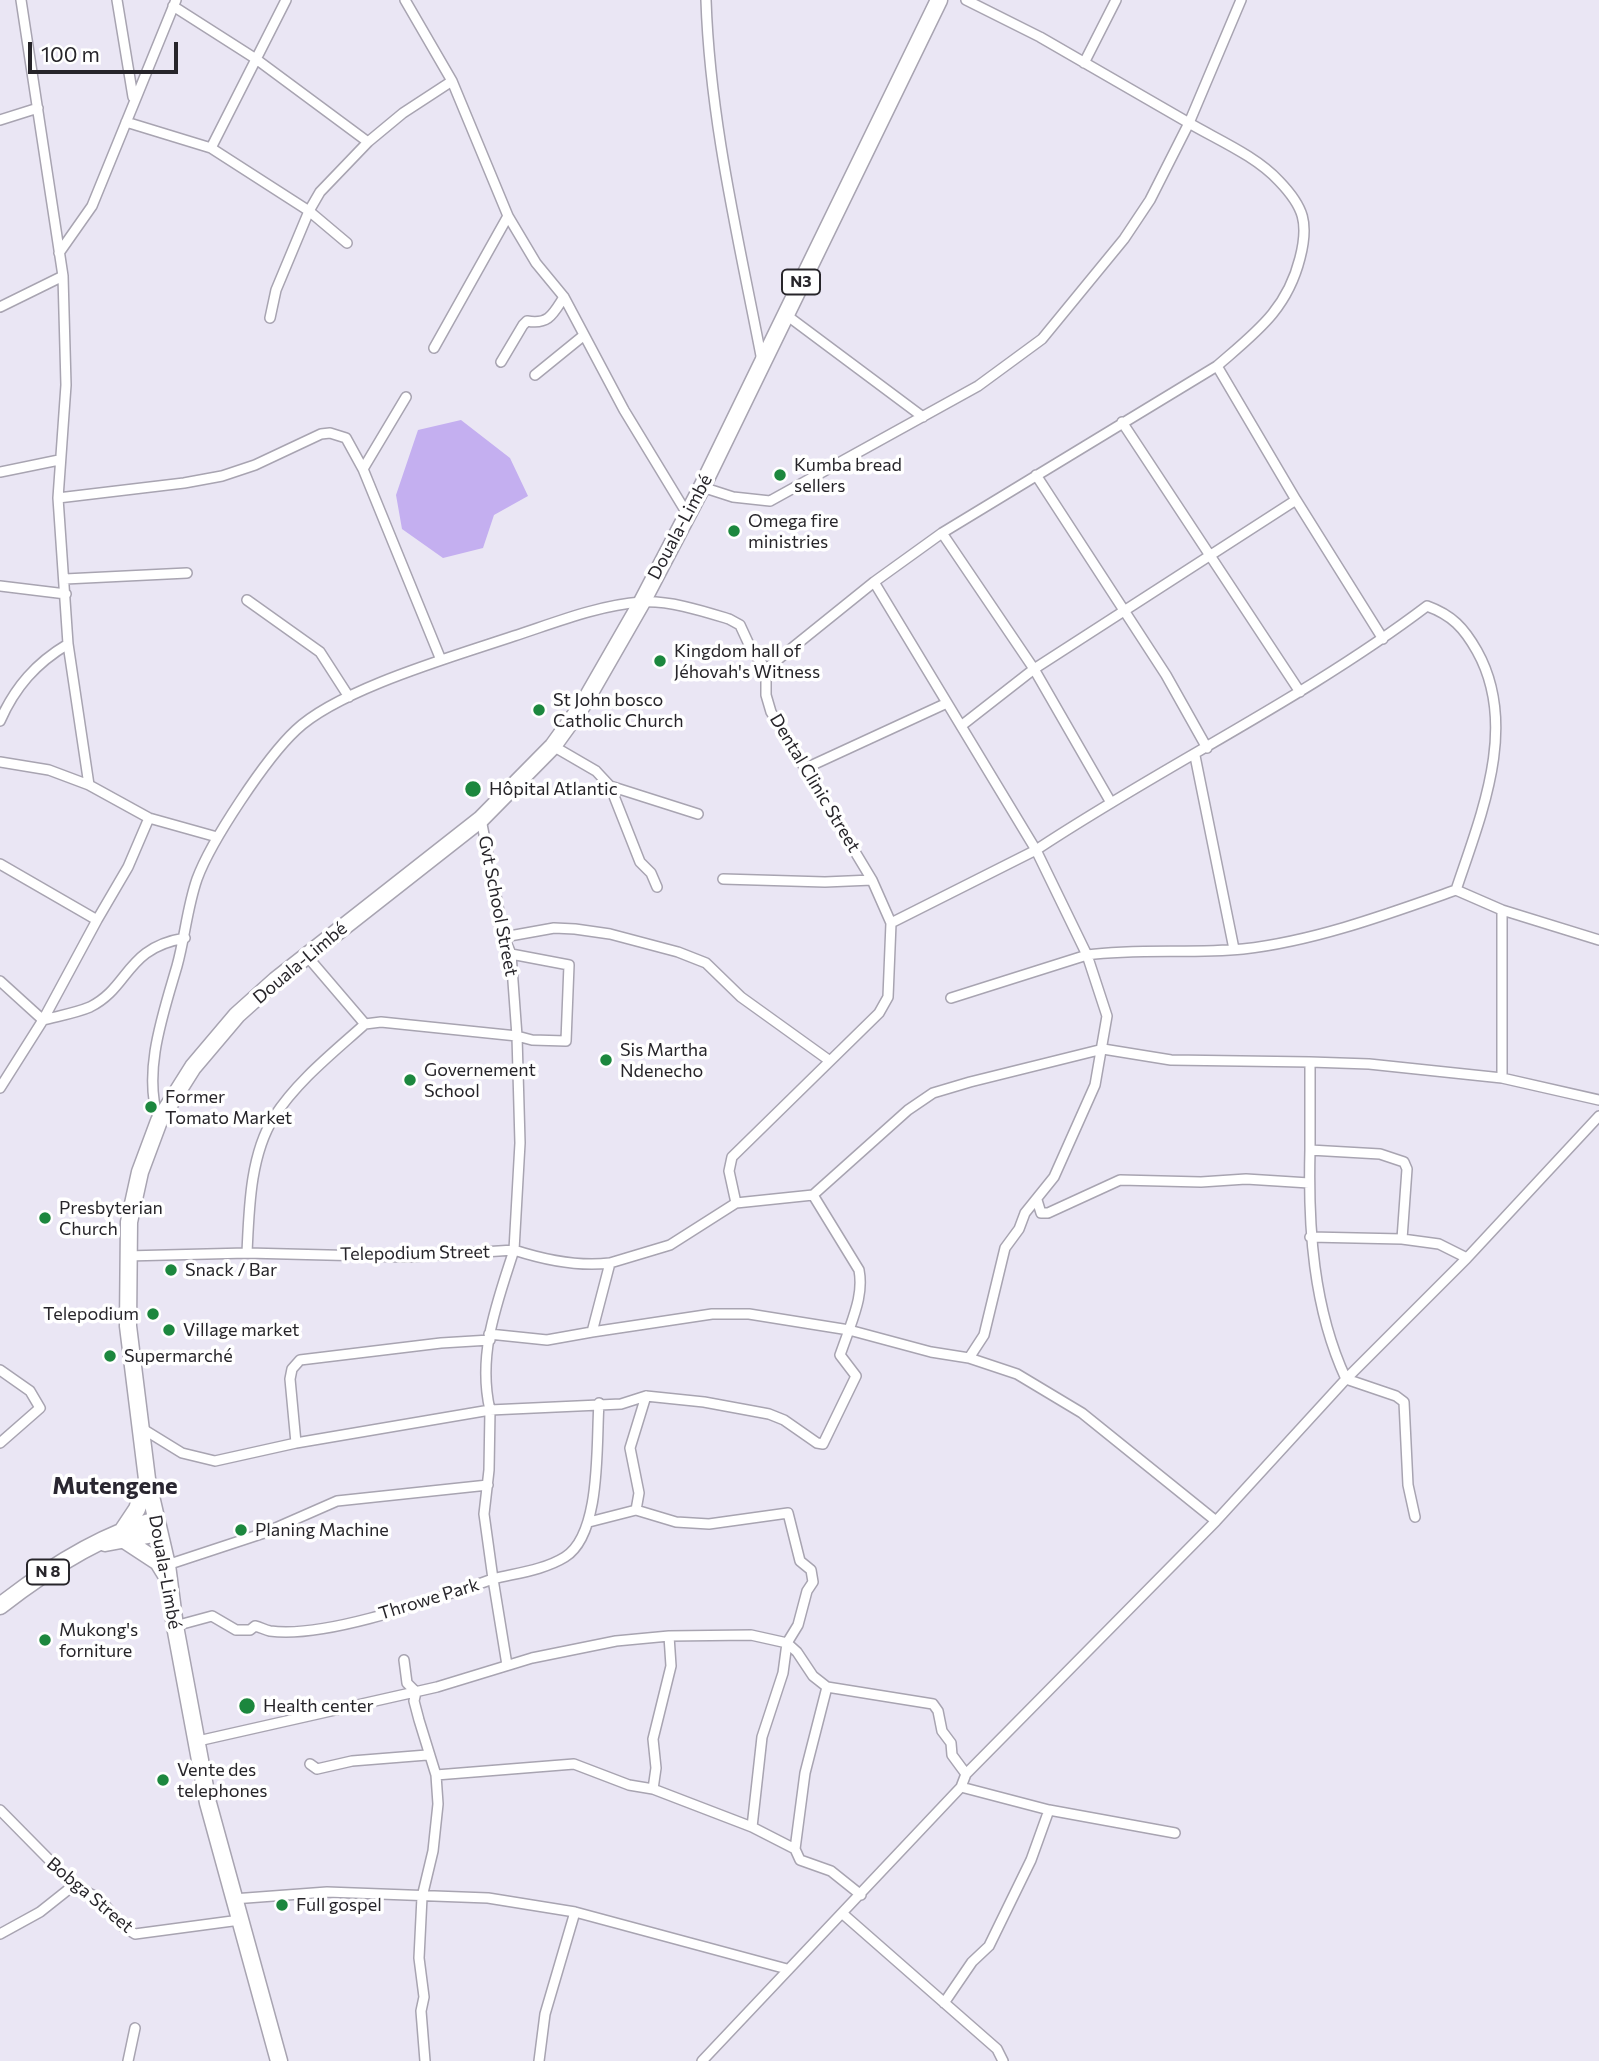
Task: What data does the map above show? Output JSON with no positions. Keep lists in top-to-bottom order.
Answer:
{
  "streets": {
    "highway": ["N3", "Douala-Limbé", "N 8"],
    "street": [
      "Dental Clinic Street",
      "Gvt School Street",
      "Telepodium Street",
      "Throwe Park",
      "Bobga Street"
    ]
  },
  "crossings": [
    ["Douala-Limbé", "Dental Clinic Street"],
    ["Douala-Limbé", "Gvt School Street"],
    ["Douala-Limbé", "Telepodium Street"],
    ["Douala-Limbé", "N 8"],
    ["Douala-Limbé", "Throwe Park"],
    ["Douala-Limbé", "Bobga Street"],
    ["Gvt School Street", "Telepodium Street"],
    ["Telepodium Street", "Throwe Park"]
  ],
  "districts": ["Mutengene"],
  "places": [
    "Kumba bread sellers",
    "Omega fire ministries",
    "Kingdom hall of Jéhovah's Witness",
    "St John bosco Catholic Church",
    "Hôpital Atlantic",
    "Sis Martha Ndenecho",
    "Governement School",
    "Former Tomato Market",
    "Presbyterian Church",
    "Snack / Bar",
    "Telepodium",
    "Village market",
    "Supermarché",
    "Planing Machine",
    "Mukong's forniture",
    "Health center",
    "Vente des telephones",
    "Full gospel"
  ],
  "scale_bar": "100 m"
}
